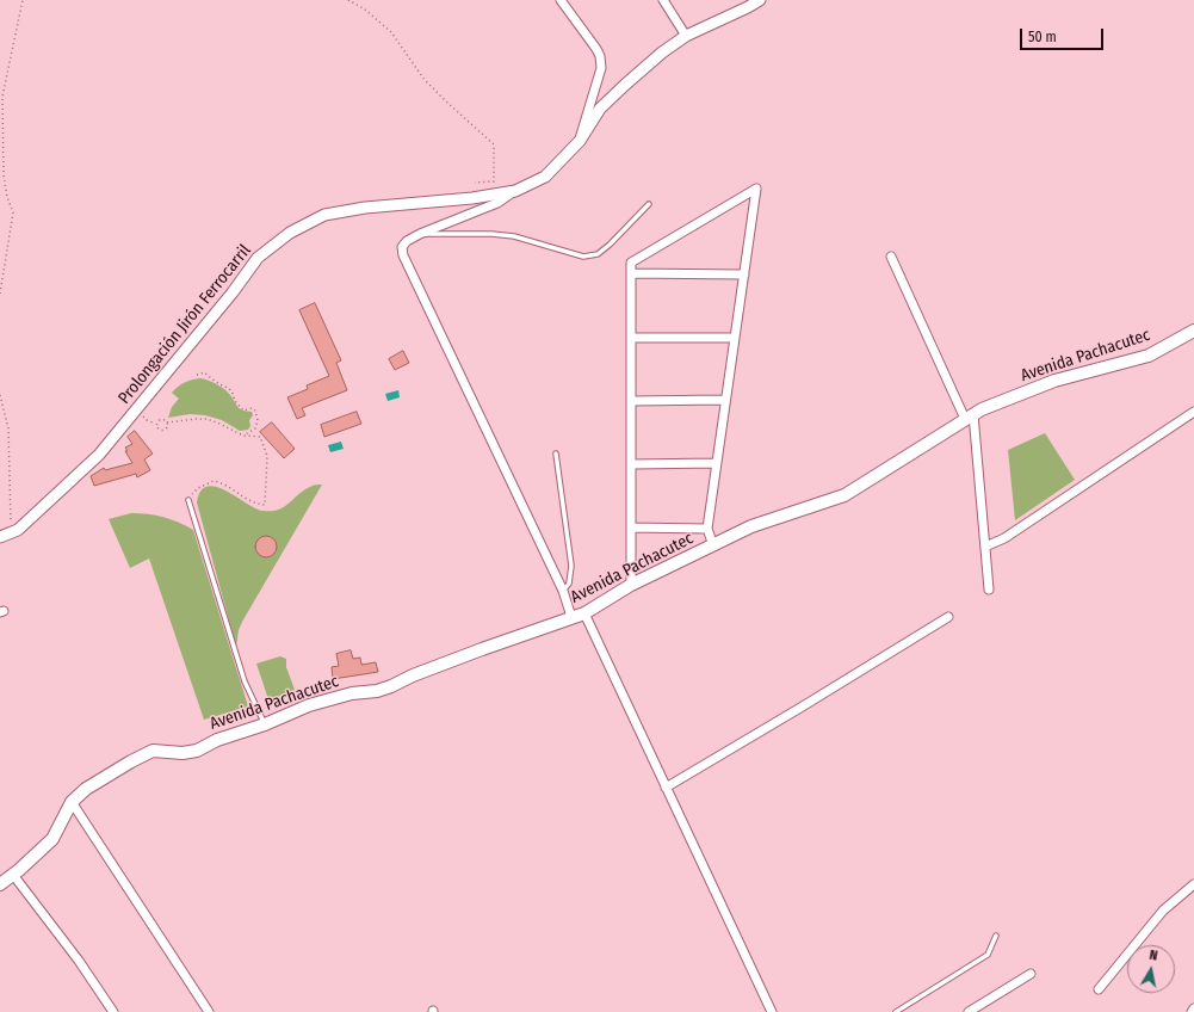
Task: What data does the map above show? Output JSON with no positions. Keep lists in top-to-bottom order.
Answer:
{
  "streets": {
    "main road": ["Avenida Pachacutec"],
    "street": ["Prolongación Jirón Ferrocarril"]
  },
  "scale_bar": "50 m",
  "north": "top"
}
